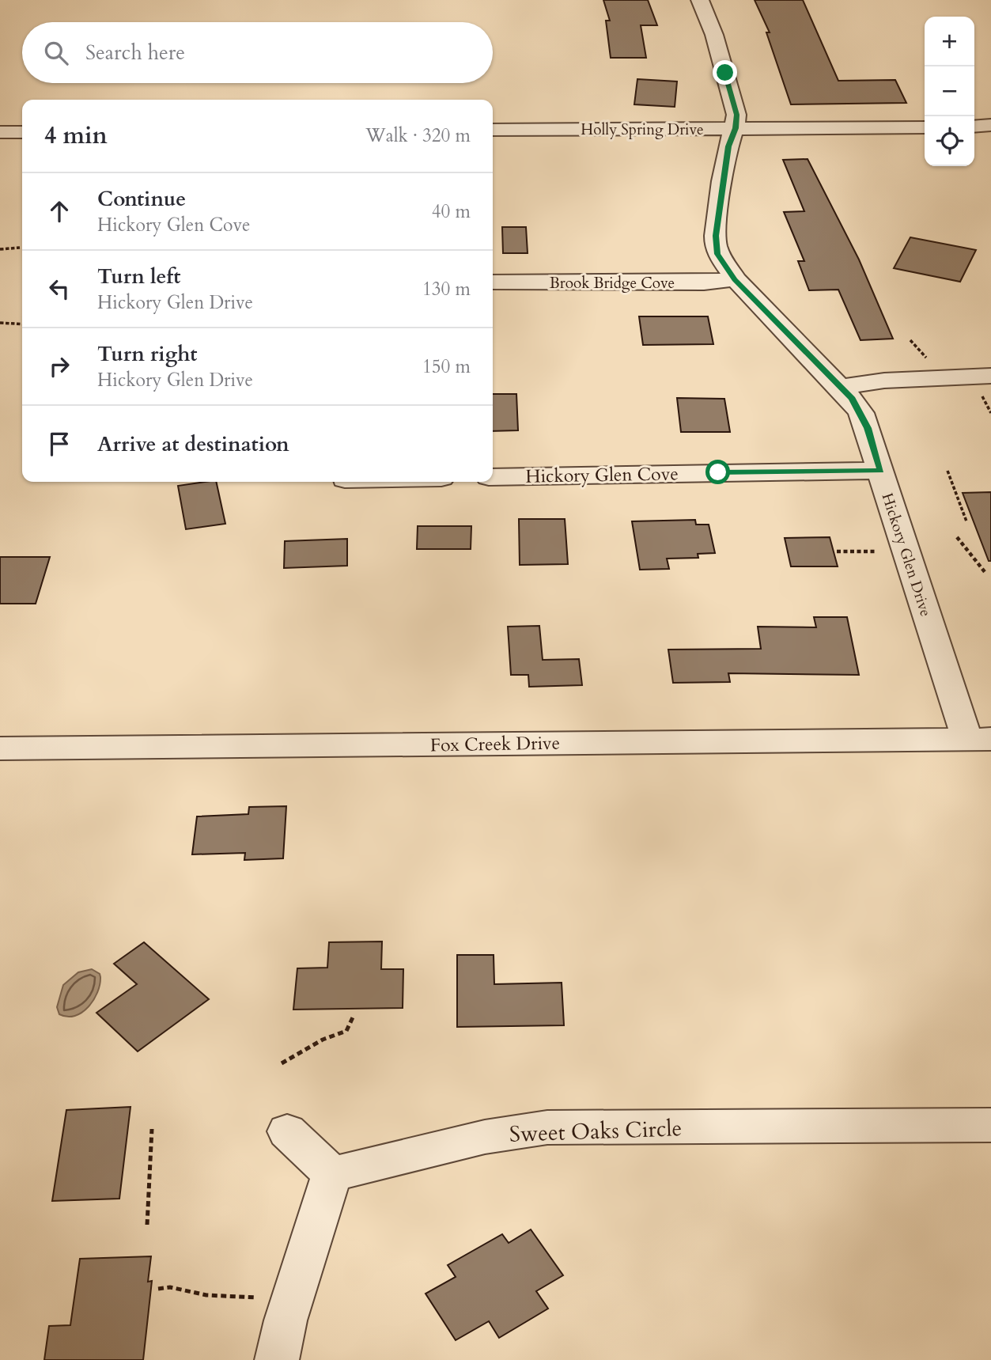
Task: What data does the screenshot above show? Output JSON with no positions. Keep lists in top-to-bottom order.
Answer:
{
  "streets": {
    "street": [
      "Holly Spring Drive",
      "Brook Bridge Cove",
      "Hickory Glen Cove",
      "Hickory Glen Drive",
      "Fox Creek Drive",
      "Sweet Oaks Circle"
    ]
  },
  "crossings": [
    ["Holly Spring Drive", "Hickory Glen Drive"],
    ["Brook Bridge Cove", "Hickory Glen Drive"],
    ["Hickory Glen Cove", "Hickory Glen Drive"],
    ["Hickory Glen Drive", "Fox Creek Drive"]
  ],
  "page": {
    "map_buttons": ["+", "−"],
    "search": "Search here",
    "heading": ["4 min", "Walk · 320 m"],
    "list": [
      ["Continue", "Hickory Glen Cove", "40 m"],
      ["Turn left", "Hickory Glen Drive", "130 m"],
      ["Turn right", "Hickory Glen Drive", "150 m"],
      "Arrive at destination"
    ]
  }
}
